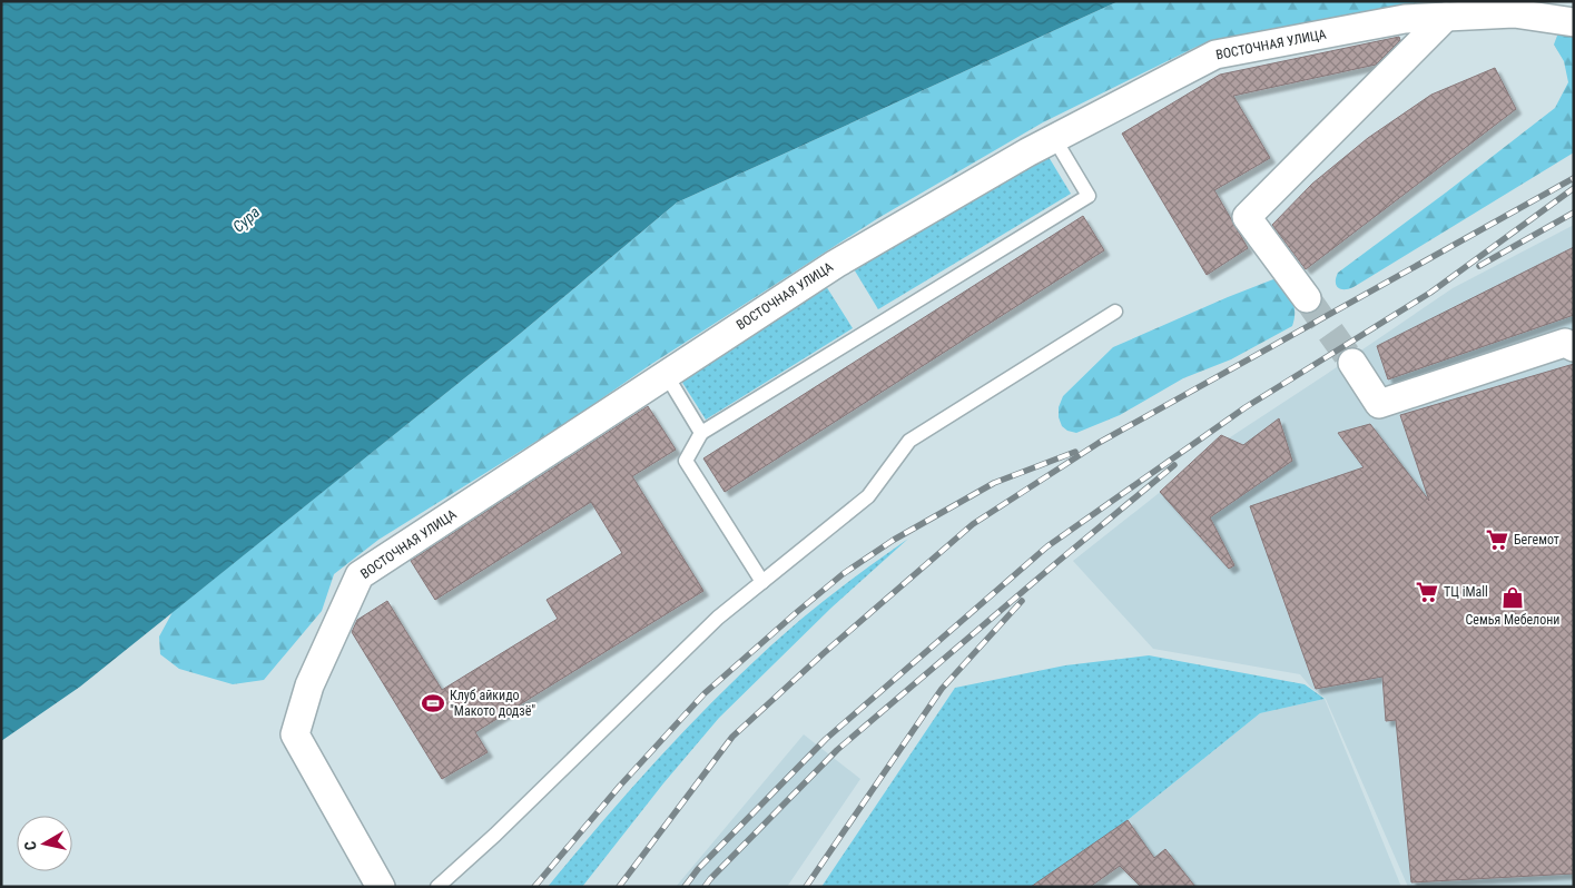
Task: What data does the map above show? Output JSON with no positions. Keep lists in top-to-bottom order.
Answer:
{
  "streets": {
    "street": ["ВОСТОЧНАЯ УЛИЦА"]
  },
  "water": ["Сура"],
  "places": {
    "supermarket": ["Бегемот", "ТЦ iMall"],
    "shop": ["Семья Мебелони"],
    "sports": ["Клуб айкидо \"Макото додзё\""]
  },
  "north": "left"
}
